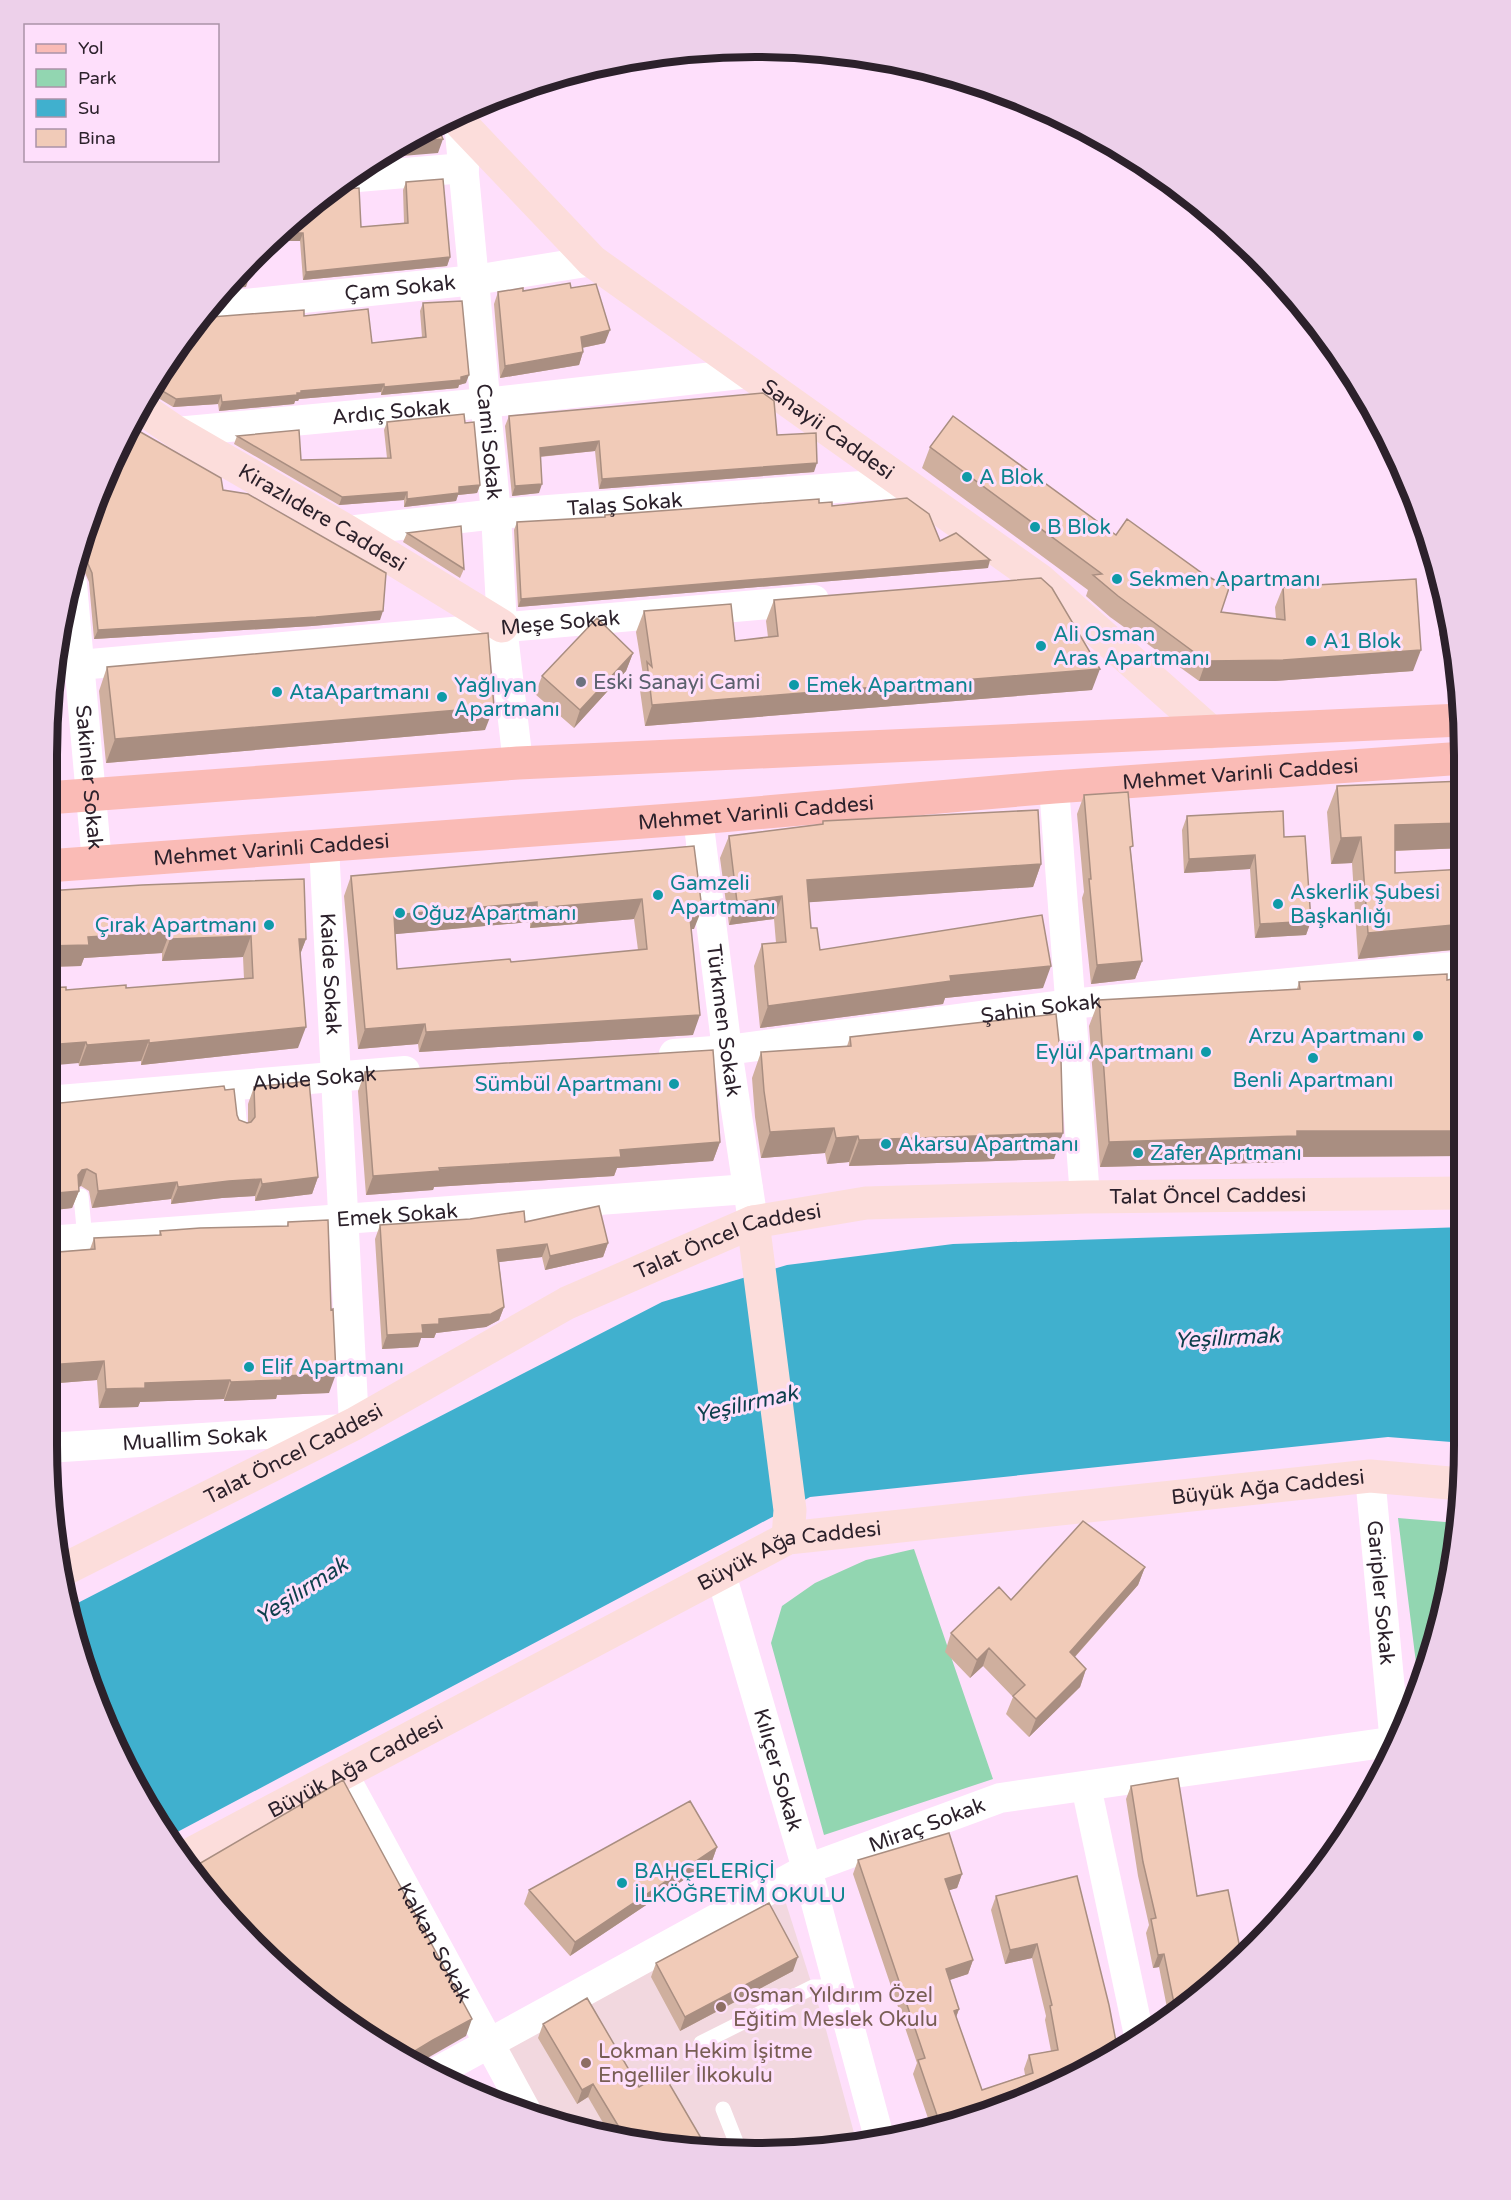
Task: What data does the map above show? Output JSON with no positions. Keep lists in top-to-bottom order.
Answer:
{
  "streets": {
    "main road": ["Mehmet Varinli Caddesi"],
    "street": [
      "Çam Sokak",
      "Ardıç Sokak",
      "Sanayii Caddesi",
      "Cami Sokak",
      "Talaş Sokak",
      "Kirazlıdere Caddesi",
      "Meşe Sokak",
      "Sakinler Sokak",
      "Kaide Sokak",
      "Şahin Sokak",
      "Türkmen Sokak",
      "Abide Sokak",
      "Talat Öncel Caddesi",
      "Emek Sokak",
      "Muallim Sokak",
      "Büyük Ağa Caddesi",
      "Garipler Sokak",
      "Kılıçer Sokak",
      "Miraç Sokak",
      "Kalkan Sokak"
    ]
  },
  "crossings": [
    ["Çam Sokak", "Sanayii Caddesi"],
    ["Çam Sokak", "Cami Sokak"],
    ["Ardıç Sokak", "Sanayii Caddesi"],
    ["Ardıç Sokak", "Cami Sokak"],
    ["Ardıç Sokak", "Kirazlıdere Caddesi"],
    ["Sanayii Caddesi", "Talaş Sokak"],
    ["Sanayii Caddesi", "Mehmet Varinli Caddesi"],
    ["Cami Sokak", "Talaş Sokak"],
    ["Cami Sokak", "Kirazlıdere Caddesi"],
    ["Cami Sokak", "Meşe Sokak"],
    ["Cami Sokak", "Mehmet Varinli Caddesi"],
    ["Talaş Sokak", "Kirazlıdere Caddesi"],
    ["Kirazlıdere Caddesi", "Meşe Sokak"],
    ["Meşe Sokak", "Sakinler Sokak"],
    ["Mehmet Varinli Caddesi", "Sakinler Sokak"],
    ["Mehmet Varinli Caddesi", "Kaide Sokak"],
    ["Mehmet Varinli Caddesi", "Türkmen Sokak"],
    ["Kaide Sokak", "Abide Sokak"],
    ["Kaide Sokak", "Talat Öncel Caddesi"],
    ["Kaide Sokak", "Emek Sokak"],
    ["Kaide Sokak", "Muallim Sokak"],
    ["Şahin Sokak", "Türkmen Sokak"],
    ["Türkmen Sokak", "Talat Öncel Caddesi"],
    ["Türkmen Sokak", "Emek Sokak"],
    ["Talat Öncel Caddesi", "Muallim Sokak"],
    ["Büyük Ağa Caddesi", "Garipler Sokak"],
    ["Büyük Ağa Caddesi", "Kılıçer Sokak"],
    ["Büyük Ağa Caddesi", "Kalkan Sokak"],
    ["Kılıçer Sokak", "Miraç Sokak"],
    ["Miraç Sokak", "Kalkan Sokak"]
  ],
  "water": ["Yeşilırmak"],
  "places": [
    "A Blok",
    "B Blok",
    "Sekmen Apartmanı",
    "A1 Blok",
    "Ali Osman Aras Apartmanı",
    "Eski Sanayi Cami",
    "Emek Apartmanı",
    "AtaApartmanı",
    "Yağlıyan Apartmanı",
    "Gamzeli Apartmanı",
    "Askerlik Şubesi Başkanlığı",
    "Oğuz Apartmanı",
    "Çırak Apartmanı",
    "Arzu Apartmanı",
    "Eylül Apartmanı",
    "Benli Apartmanı",
    "Sümbül Apartmanı",
    "Akarsu Apartmanı",
    "Zafer Aprtmanı",
    "Elif Apartmanı",
    "BAHÇELERİÇİ İLKÖĞRETİM OKULU",
    "Osman Yıldırım Özel Eğitim Meslek Okulu",
    "Lokman Hekim İşitme Engelliler İlkokulu"
  ],
  "legend": [
    "Yol",
    "Park",
    "Su",
    "Bina"
  ]
}
